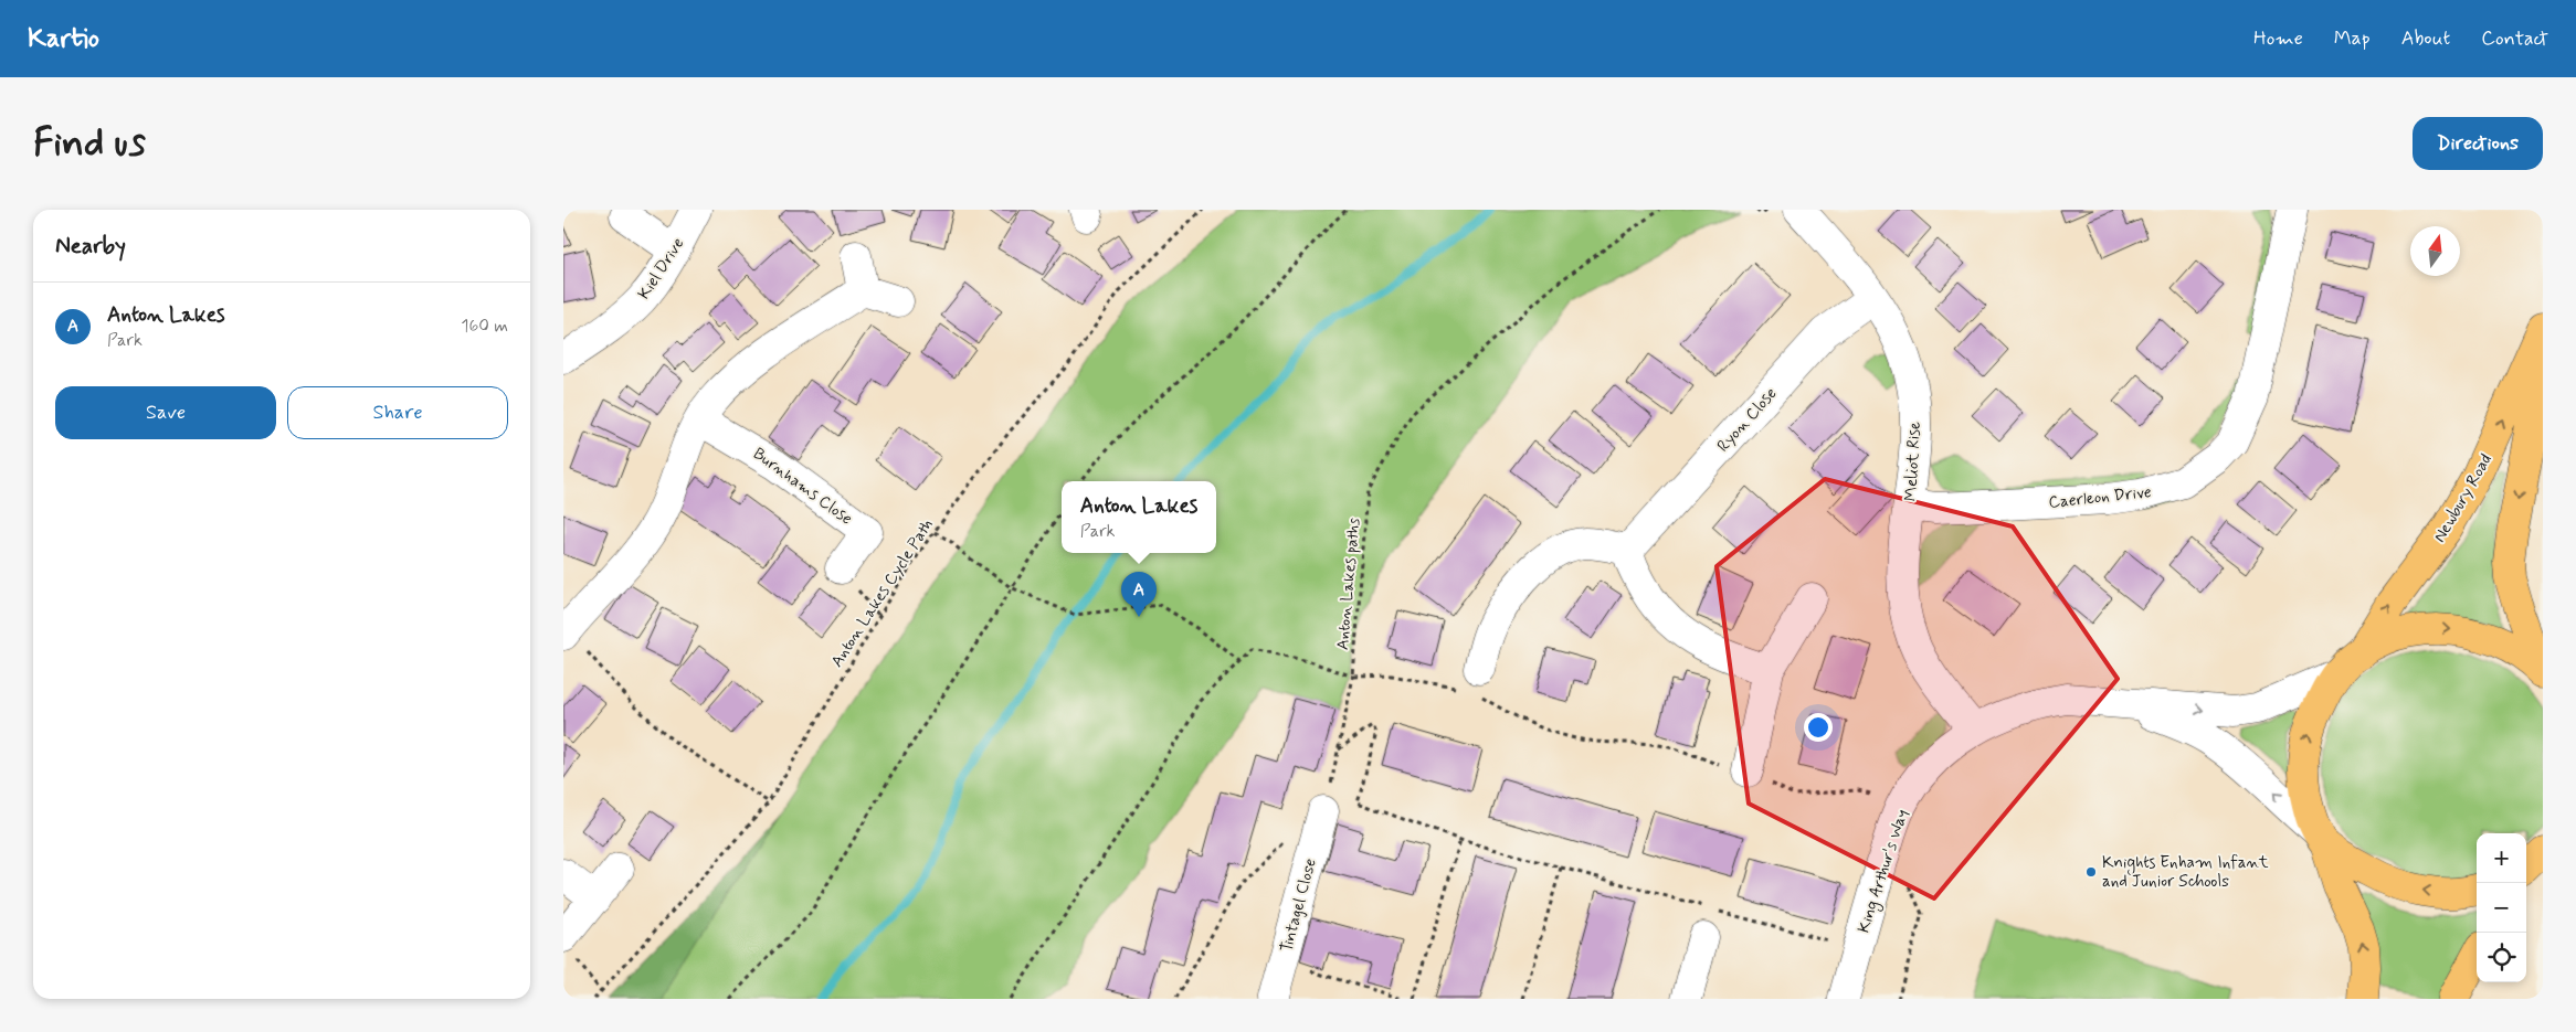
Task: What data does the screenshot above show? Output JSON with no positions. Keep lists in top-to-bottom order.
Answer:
{
  "streets": {
    "main road": ["Newbury Road"],
    "street": [
      "Kiel Drive",
      "Ryon Close",
      "Meliot Rise",
      "Burnhams Close",
      "Caerleon Drive",
      "King Arthur's Way",
      "Tintagel Close"
    ],
    "path": ["Anton Lakes paths", "Anton Lakes Cycle Path"]
  },
  "crossings": [
    ["Ryon Close", "Meliot Rise"],
    ["Meliot Rise", "Caerleon Drive"],
    ["Meliot Rise", "King Arthur's Way"],
    ["Anton Lakes paths", "Tintagel Close"]
  ],
  "one_way": ["Newbury Road"],
  "places": ["Knights Enham Infant and Junior Schools"],
  "north": "top",
  "page": {
    "header": "Kartio",
    "nav": [
      "Home",
      "Map",
      "About",
      "Contact"
    ],
    "buttons": [
      "Directions",
      ["Save", "Share"]
    ],
    "title": "Find us",
    "heading": "Nearby",
    "list": [
      {
        "mark": "A",
        "name": "Anton Lakes",
        "note": "Park",
        "value": "160 m"
      }
    ],
    "popup": ["Anton Lakes", "Park"],
    "pins": "A",
    "map_buttons": ["+", "−"]
  }
}
